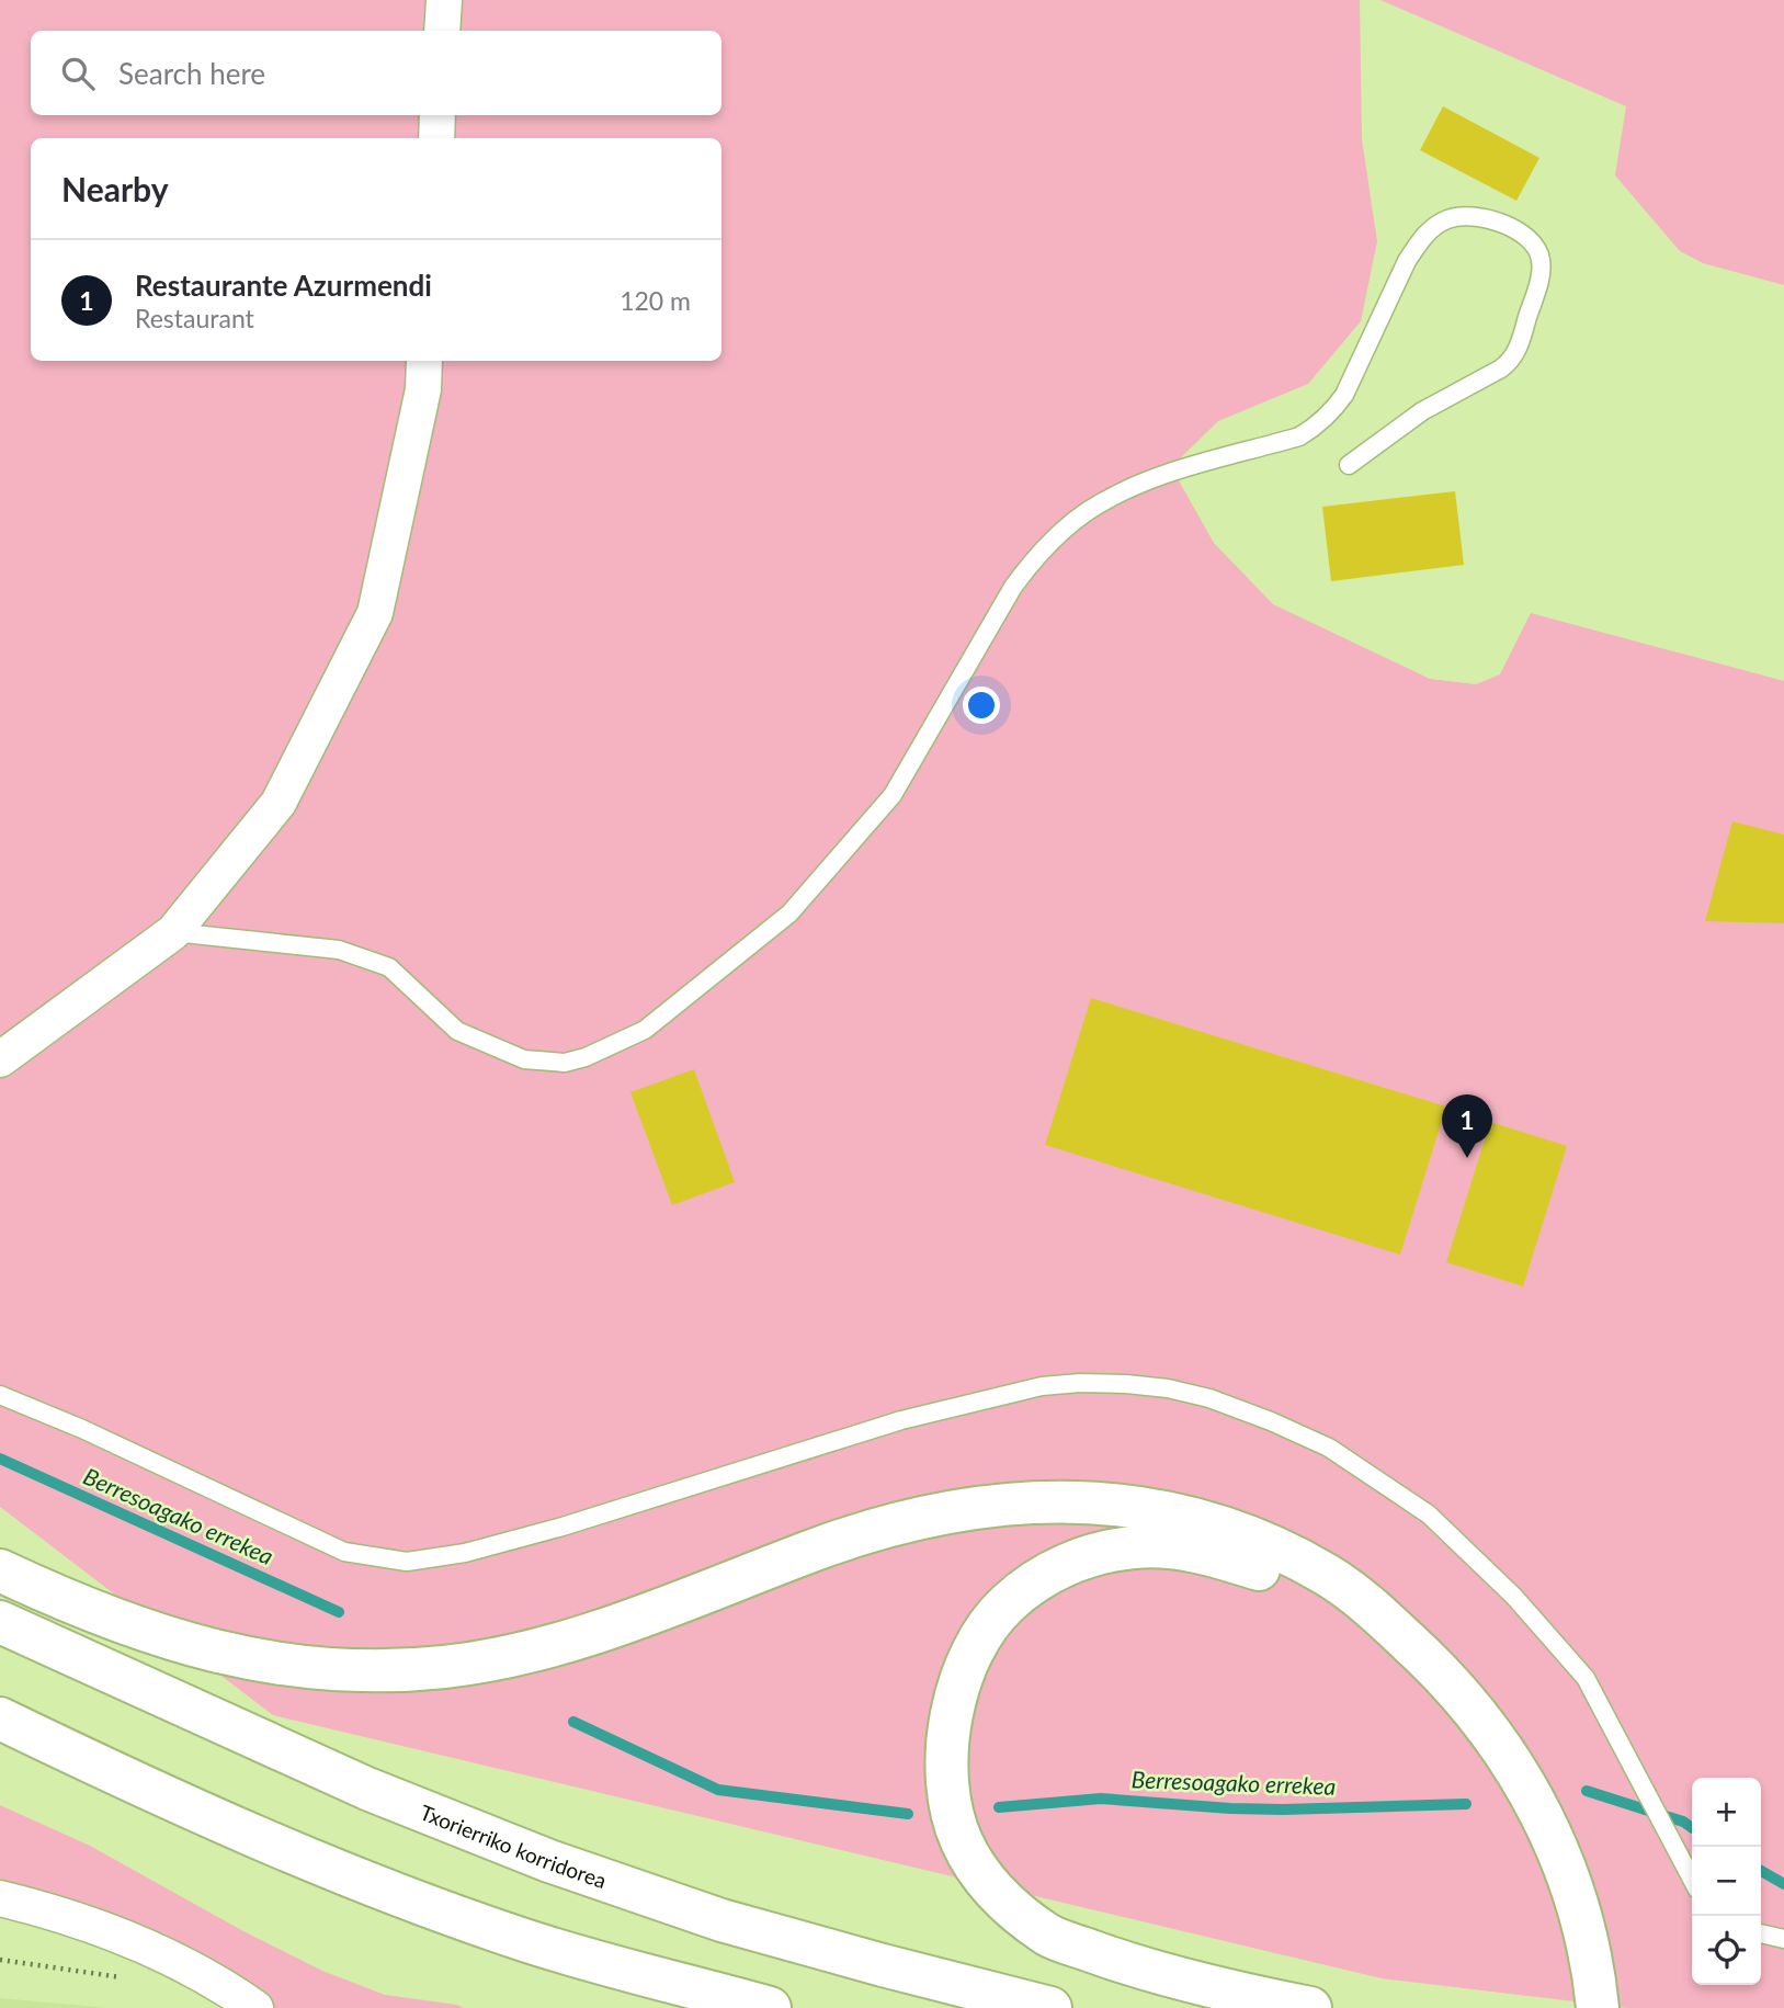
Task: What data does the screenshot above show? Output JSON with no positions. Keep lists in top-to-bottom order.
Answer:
{
  "streets": {
    "highway": ["Txorierriko korridorea"]
  },
  "water": ["Berresoagako errekea"],
  "page": {
    "search": "Search here",
    "heading": "Nearby",
    "list": [
      {
        "mark": "1",
        "name": "Restaurante Azurmendi",
        "note": "Restaurant",
        "value": "120 m"
      }
    ],
    "pins": "1",
    "map_buttons": ["+", "−"]
  }
}
